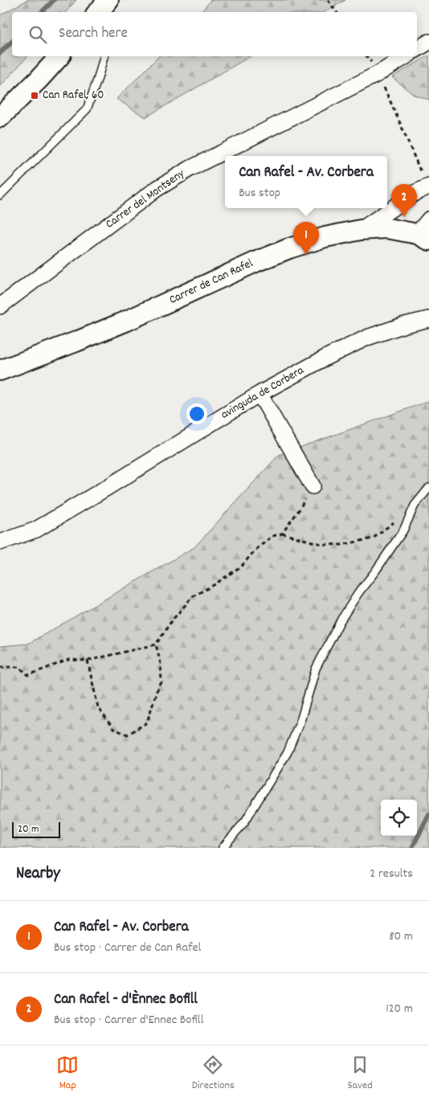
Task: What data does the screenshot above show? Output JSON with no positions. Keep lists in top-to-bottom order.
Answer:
{
  "streets": {
    "street": ["Carrer del Montseny", "Carrer de Can Rafel", "avinguda de Corbera"]
  },
  "places": {
    "transit": ["Can Rafel, 60"]
  },
  "scale_bar": "20 m",
  "page": {
    "search": "Search here",
    "popup": ["Can Rafel - Av. Corbera", "Bus stop"],
    "pins": ["2", "1"],
    "scale": "20 m",
    "heading": ["Nearby", "2 results"],
    "list": [
      {
        "mark": "1",
        "name": "Can Rafel - Av. Corbera",
        "note": "Bus stop · Carrer de Can Rafel",
        "value": "80 m"
      },
      {
        "mark": "2",
        "name": "Can Rafel - d'Ènnec Bofill",
        "note": "Bus stop · Carrer d'Ennec Bofill",
        "value": "120 m"
      }
    ],
    "nav": ["Map", "Directions", "Saved"]
  }
}
